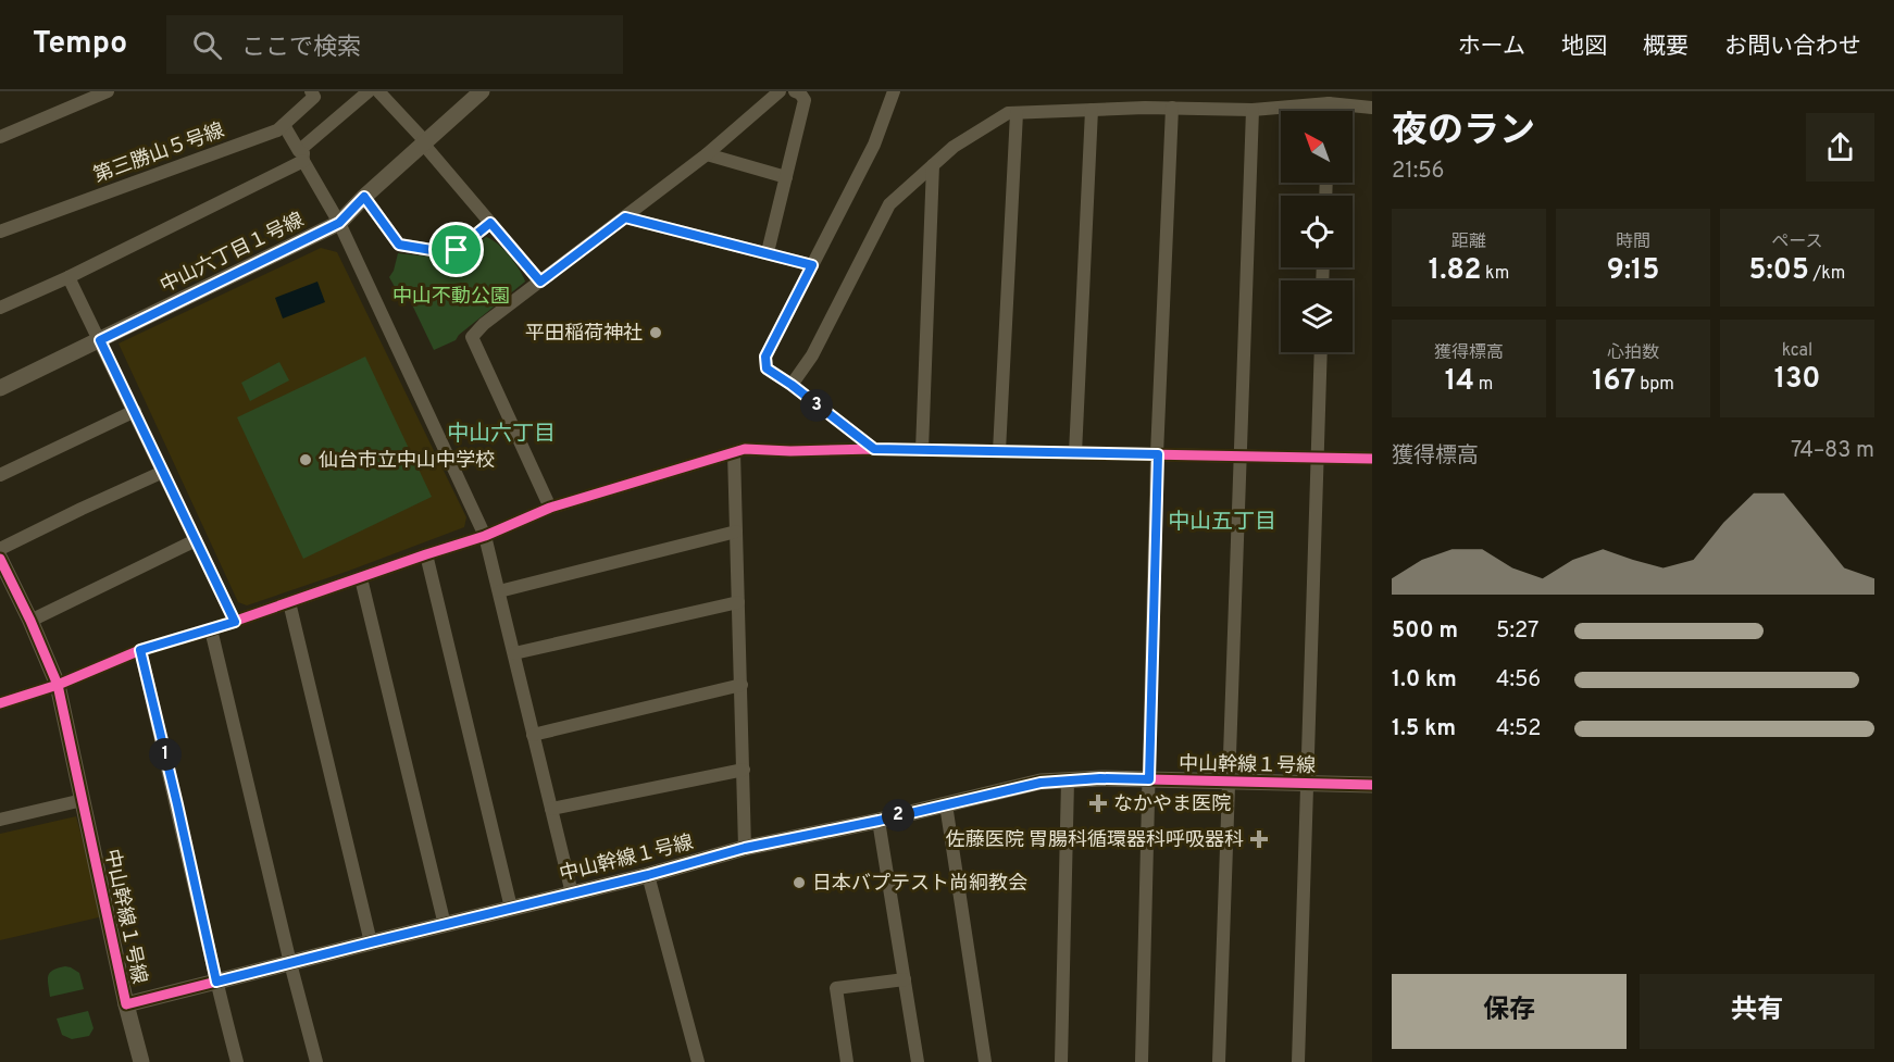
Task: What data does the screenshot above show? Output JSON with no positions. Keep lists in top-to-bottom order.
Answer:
{
  "streets": {
    "street": ["第三勝山５号線", "中山六丁目１号線", "中山幹線１号線"]
  },
  "districts": ["中山六丁目", "中山五丁目"],
  "parks": ["中山不動公園"],
  "places": {
    "other": ["平田稲荷神社", "仙台市立中山中学校", "日本バプテスト尚絅教会"],
    "health": ["なかやま医院", "佐藤医院 胃腸科循環器科呼吸器科"]
  },
  "north": "top left",
  "page": {
    "header": "Tempo",
    "search": "ここで検索",
    "nav": [
      "ホーム",
      "地図",
      "概要",
      "お問い合わせ"
    ],
    "heading": ["夜のラン", "21:56"],
    "stats": [
      ["距離", "1.82 km"],
      ["時間", "9:15"],
      ["ペース", "5:05 /km"],
      ["獲得標高", "14 m"],
      ["心拍数", "167 bpm"],
      ["kcal", "130"]
    ],
    "pins": ["3", "1", "2"],
    "chart": ["獲得標高", "74–83 m"],
    "list": [
      {
        "name": "500 m",
        "note": "5:27"
      },
      {
        "name": "1.0 km",
        "note": "4:56"
      },
      {
        "name": "1.5 km",
        "note": "4:52"
      }
    ],
    "buttons": ["保存", "共有"]
  }
}
